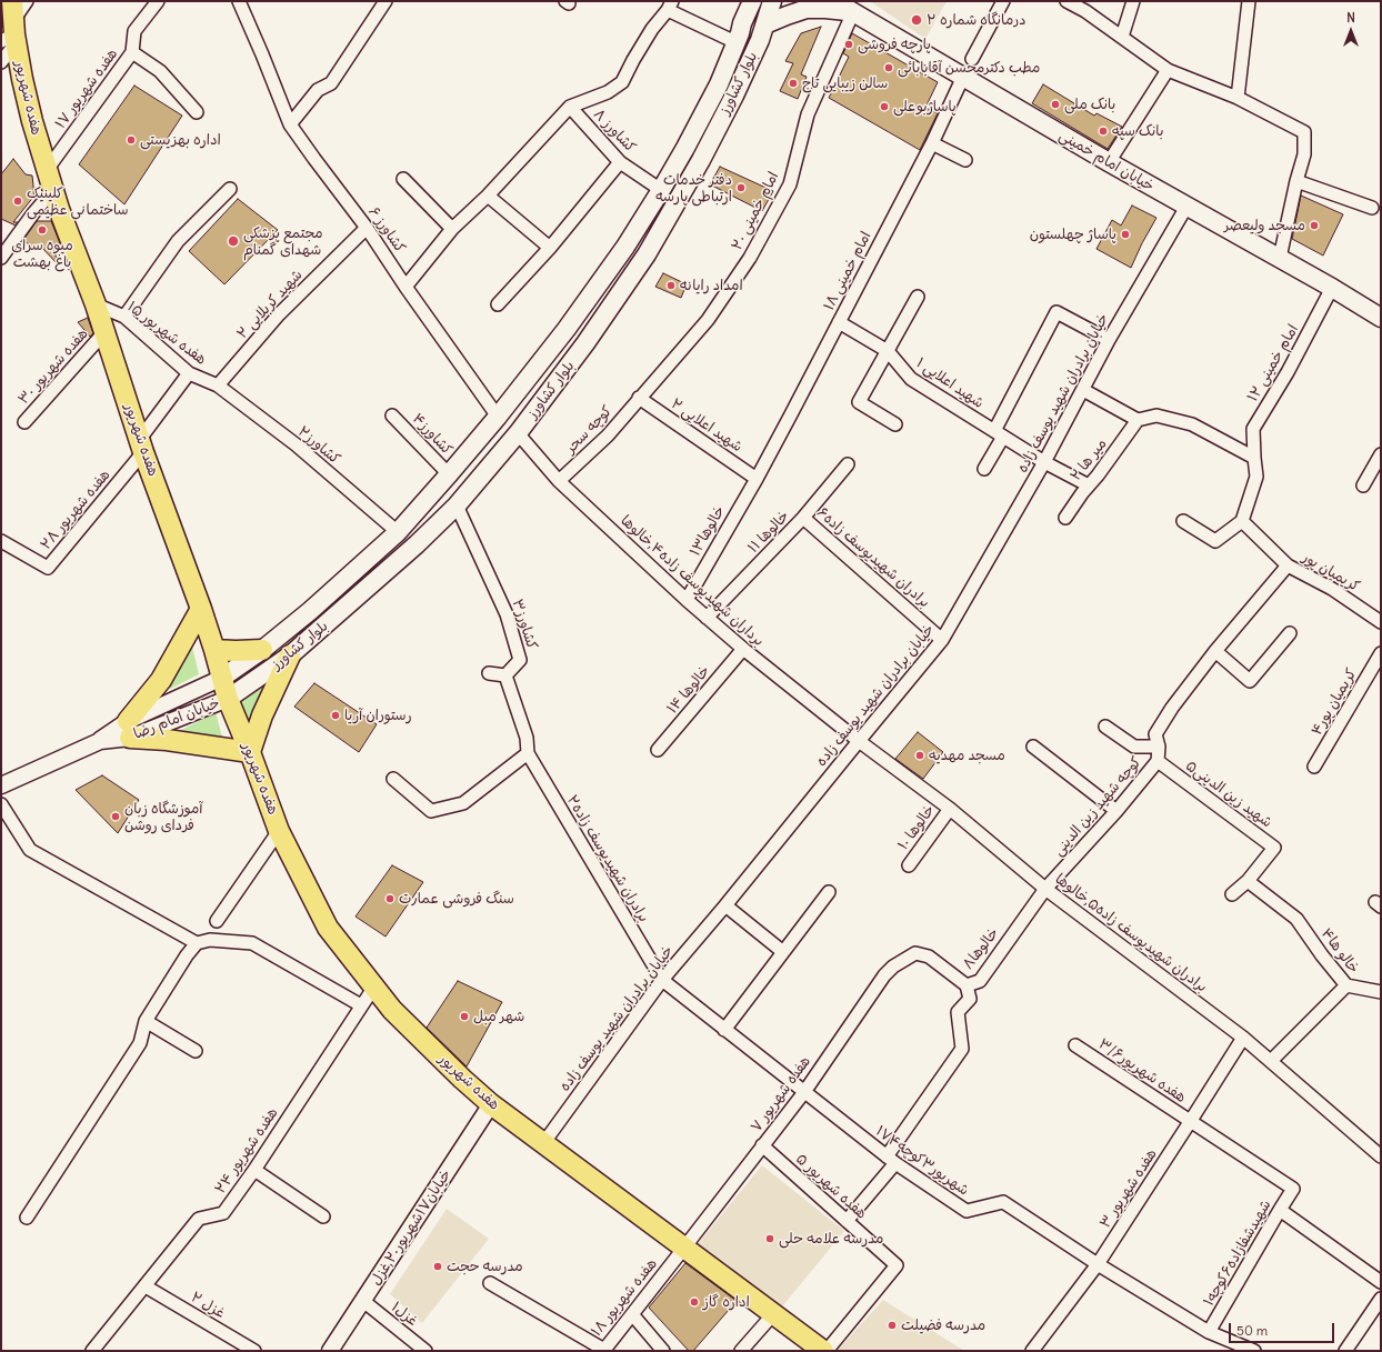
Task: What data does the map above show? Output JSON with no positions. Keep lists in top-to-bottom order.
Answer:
{
  "streets": {
    "main road": ["بلوار کشاورز", "هفده شهریور", "خیابان امام خمینی"],
    "street": [
      "هفده شهریور ۱۷",
      "کشاورز ۸",
      "امام خمینی ۲۰",
      "کشاورز ۶",
      "امام خمینی ۱۸",
      "شهید کربلایی ۲",
      "هفده شهریور ۱۵",
      "امام خمینی ۱۲",
      "هفده شهریور ۳۰",
      "شهید اعلایی ۱",
      "خیابان برادران شهید یوسف زاده",
      "شهید اعلایی ۲",
      "کوچه سحر",
      "کشاورز۴",
      "کشاورز۲",
      "میر ها ۲",
      "هفده شهریور ۲۸",
      "خالوها۱۳",
      "خالوها ۱۱",
      "برادران شهیدیوسف زاده۶",
      "کریمیان پور",
      "برداران شهیدیوسف زاده۴,خالوها",
      "کشاورز۳",
      "خالوها ۱۴",
      "کریمیان پور۴",
      "خیابان امام رضا",
      "شهید زین الدینی۵",
      "کوچه شهید زین الدینی",
      "خالوها ۱۰",
      "برادران شهیدیوسف زاده۲",
      "برادران شهیدیوسف زاده۵,خالوها",
      "خالوها۸",
      "خالو ها۴",
      "هفده شهریور۳/۶",
      "هفده شهریور ۷",
      "هفده شهریور ۲۴",
      "۱۷شهریور۳کوچه۴",
      "هفده شهریور ۵",
      "هفده شهریور ۳",
      "خیابان۱۷شهریور۲۰,غزل",
      "شهیدشفازاده۶کوچه۱",
      "هفده شهریور ۱۸",
      "غزل ۲",
      "غزل۱"
    ]
  },
  "crossings": [
    ["بلوار کشاورز", "هفده شهریور"],
    ["بلوار کشاورز", "کشاورز ۸"],
    ["بلوار کشاورز", "کشاورز ۶"],
    ["بلوار کشاورز", "کشاورز۴"],
    ["بلوار کشاورز", "کشاورز۲"],
    ["بلوار کشاورز", "برداران شهیدیوسف زاده۴,خالوها"],
    ["بلوار کشاورز", "کشاورز۳"],
    ["بلوار کشاورز", "خیابان امام رضا"],
    ["هفده شهریور ۱۷", "هفده شهریور"],
    ["هفده شهریور", "هفده شهریور ۱۵"],
    ["هفده شهریور", "هفده شهریور ۳۰"],
    ["هفده شهریور", "خیابان برادران شهید یوسف زاده"],
    ["هفده شهریور", "هفده شهریور ۲۸"],
    ["هفده شهریور", "خیابان امام رضا"],
    ["هفده شهریور", "هفده شهریور ۷"],
    ["هفده شهریور", "هفده شهریور ۲۴"],
    ["هفده شهریور", "هفده شهریور ۵"],
    ["هفده شهریور", "خیابان۱۷شهریور۲۰,غزل"],
    ["هفده شهریور", "هفده شهریور ۱۸"],
    ["خیابان امام خمینی", "امام خمینی ۲۰"],
    ["خیابان امام خمینی", "امام خمینی ۱۸"],
    ["خیابان امام خمینی", "امام خمینی ۱۲"],
    ["خیابان امام خمینی", "خیابان برادران شهید یوسف زاده"],
    ["امام خمینی ۲۰", "شهید اعلایی ۲"],
    ["امام خمینی ۲۰", "کوچه سحر"],
    ["کشاورز ۶", "شهید کربلایی ۲"],
    ["امام خمینی ۱۸", "شهید اعلایی ۱"],
    ["امام خمینی ۱۸", "شهید اعلایی ۲"],
    ["امام خمینی ۱۸", "خالوها۱۳"],
    ["شهید کربلایی ۲", "هفده شهریور ۱۵"],
    ["شهید کربلایی ۲", "کشاورز۲"],
    ["هفده شهریور ۱۵", "کشاورز۲"],
    ["امام خمینی ۱۲", "کریمیان پور"],
    ["شهید اعلایی ۱", "خیابان برادران شهید یوسف زاده"],
    ["شهید اعلایی ۱", "میر ها ۲"],
    ["خیابان برادران شهید یوسف زاده", "برادران شهیدیوسف زاده۶"],
    ["خیابان برادران شهید یوسف زاده", "برداران شهیدیوسف زاده۴,خالوها"],
    ["خیابان برادران شهید یوسف زاده", "برادران شهیدیوسف زاده۲"],
    ["خیابان برادران شهید یوسف زاده", "برادران شهیدیوسف زاده۵,خالوها"],
    ["خیابان برادران شهید یوسف زاده", "۱۷شهریور۳کوچه۴"],
    ["شهید اعلایی ۲", "کوچه سحر"],
    ["شهید اعلایی ۲", "خالوها۱۳"],
    ["کوچه سحر", "برداران شهیدیوسف زاده۴,خالوها"],
    ["خالوها۱۳", "برداران شهیدیوسف زاده۴,خالوها"],
    ["خالوها ۱۱", "برادران شهیدیوسف زاده۶"],
    ["خالوها ۱۱", "برداران شهیدیوسف زاده۴,خالوها"],
    ["برداران شهیدیوسف زاده۴,خالوها", "خالوها ۱۴"],
    ["برداران شهیدیوسف زاده۴,خالوها", "برادران شهیدیوسف زاده۵,خالوها"],
    ["شهید زین الدینی۵", "کوچه شهید زین الدینی"],
    ["شهید زین الدینی۵", "خالو ها۴"],
    ["کوچه شهید زین الدینی", "برادران شهیدیوسف زاده۵,خالوها"],
    ["کوچه شهید زین الدینی", "خالوها۸"],
    ["خالوها ۱۰", "برادران شهیدیوسف زاده۵,خالوها"],
    ["برادران شهیدیوسف زاده۲", "۱۷شهریور۳کوچه۴"],
    ["برادران شهیدیوسف زاده۵,خالوها", "خالوها۸"],
    ["برادران شهیدیوسف زاده۵,خالوها", "خالو ها۴"],
    ["برادران شهیدیوسف زاده۵,خالوها", "هفده شهریور ۳"],
    ["خالوها۸", "هفده شهریور ۷"],
    ["هفده شهریور۳/۶", "هفده شهریور ۳"],
    ["هفده شهریور۳/۶", "شهیدشفازاده۶کوچه۱"],
    ["هفده شهریور ۷", "۱۷شهریور۳کوچه۴"],
    ["هفده شهریور ۷", "هفده شهریور ۵"],
    ["هفده شهریور ۷", "هفده شهریور ۱۸"],
    ["هفده شهریور ۲۴", "غزل ۲"],
    ["۱۷شهریور۳کوچه۴", "هفده شهریور ۳"],
    ["۱۷شهریور۳کوچه۴", "شهیدشفازاده۶کوچه۱"],
    ["خیابان۱۷شهریور۲۰,غزل", "غزل۱"]
  ],
  "places": [
    "درمانگاه شماره ۲",
    "پارچه فروشی",
    "مطب دکترمحسن آقابابائی",
    "سالن زیبایی تاج",
    "بانک ملی",
    "پاساژبوعلی",
    "بانک سپه",
    "اداره بهزیستی",
    "دفتر خدمات ارتباطی پارسه",
    "کلینیک ساختمانی عظیمی",
    "مسجد ولیعصر",
    "میوه سرای باغ بهشت",
    "پاساژ چهلستون",
    "مجتمع پزشکی شهدای گمنام",
    "امداد رایانه",
    "رستوران آریا",
    "مسجد مهدیه",
    "آموزشگاه زبان فردای روشن",
    "سنگ فروشی عمارت",
    "شهر مبل",
    "مدرسه علامه حلی",
    "مدرسه حجت",
    "اداره گاز",
    "مدرسه فضیلت"
  ],
  "scale_bar": "50 m",
  "north": "top"
}
